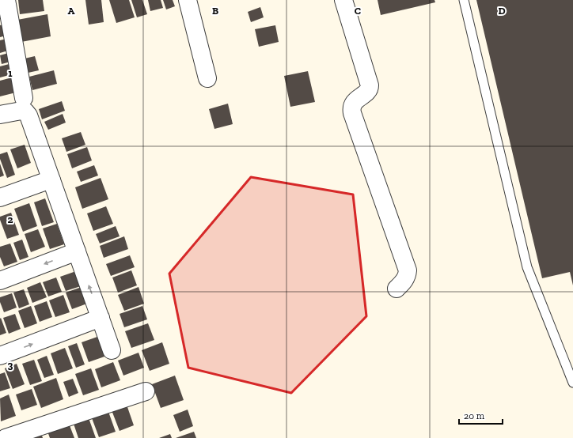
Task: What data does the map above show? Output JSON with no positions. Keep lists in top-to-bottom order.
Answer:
{
  "scale_bar": "20 m",
  "grid": {
    "columns": [
      "A",
      "B",
      "C",
      "D"
    ],
    "rows": ["1", "2", "3"]
  }
}
